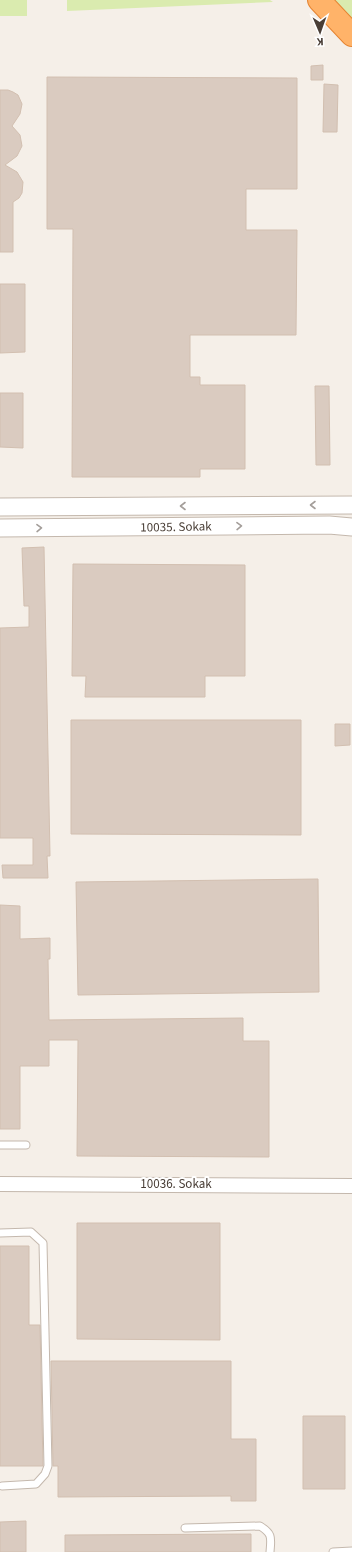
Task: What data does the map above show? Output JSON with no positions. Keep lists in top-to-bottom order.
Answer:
{
  "streets": {
    "street": ["10035. Sokak", "10036. Sokak"]
  },
  "north": "bottom"
}
